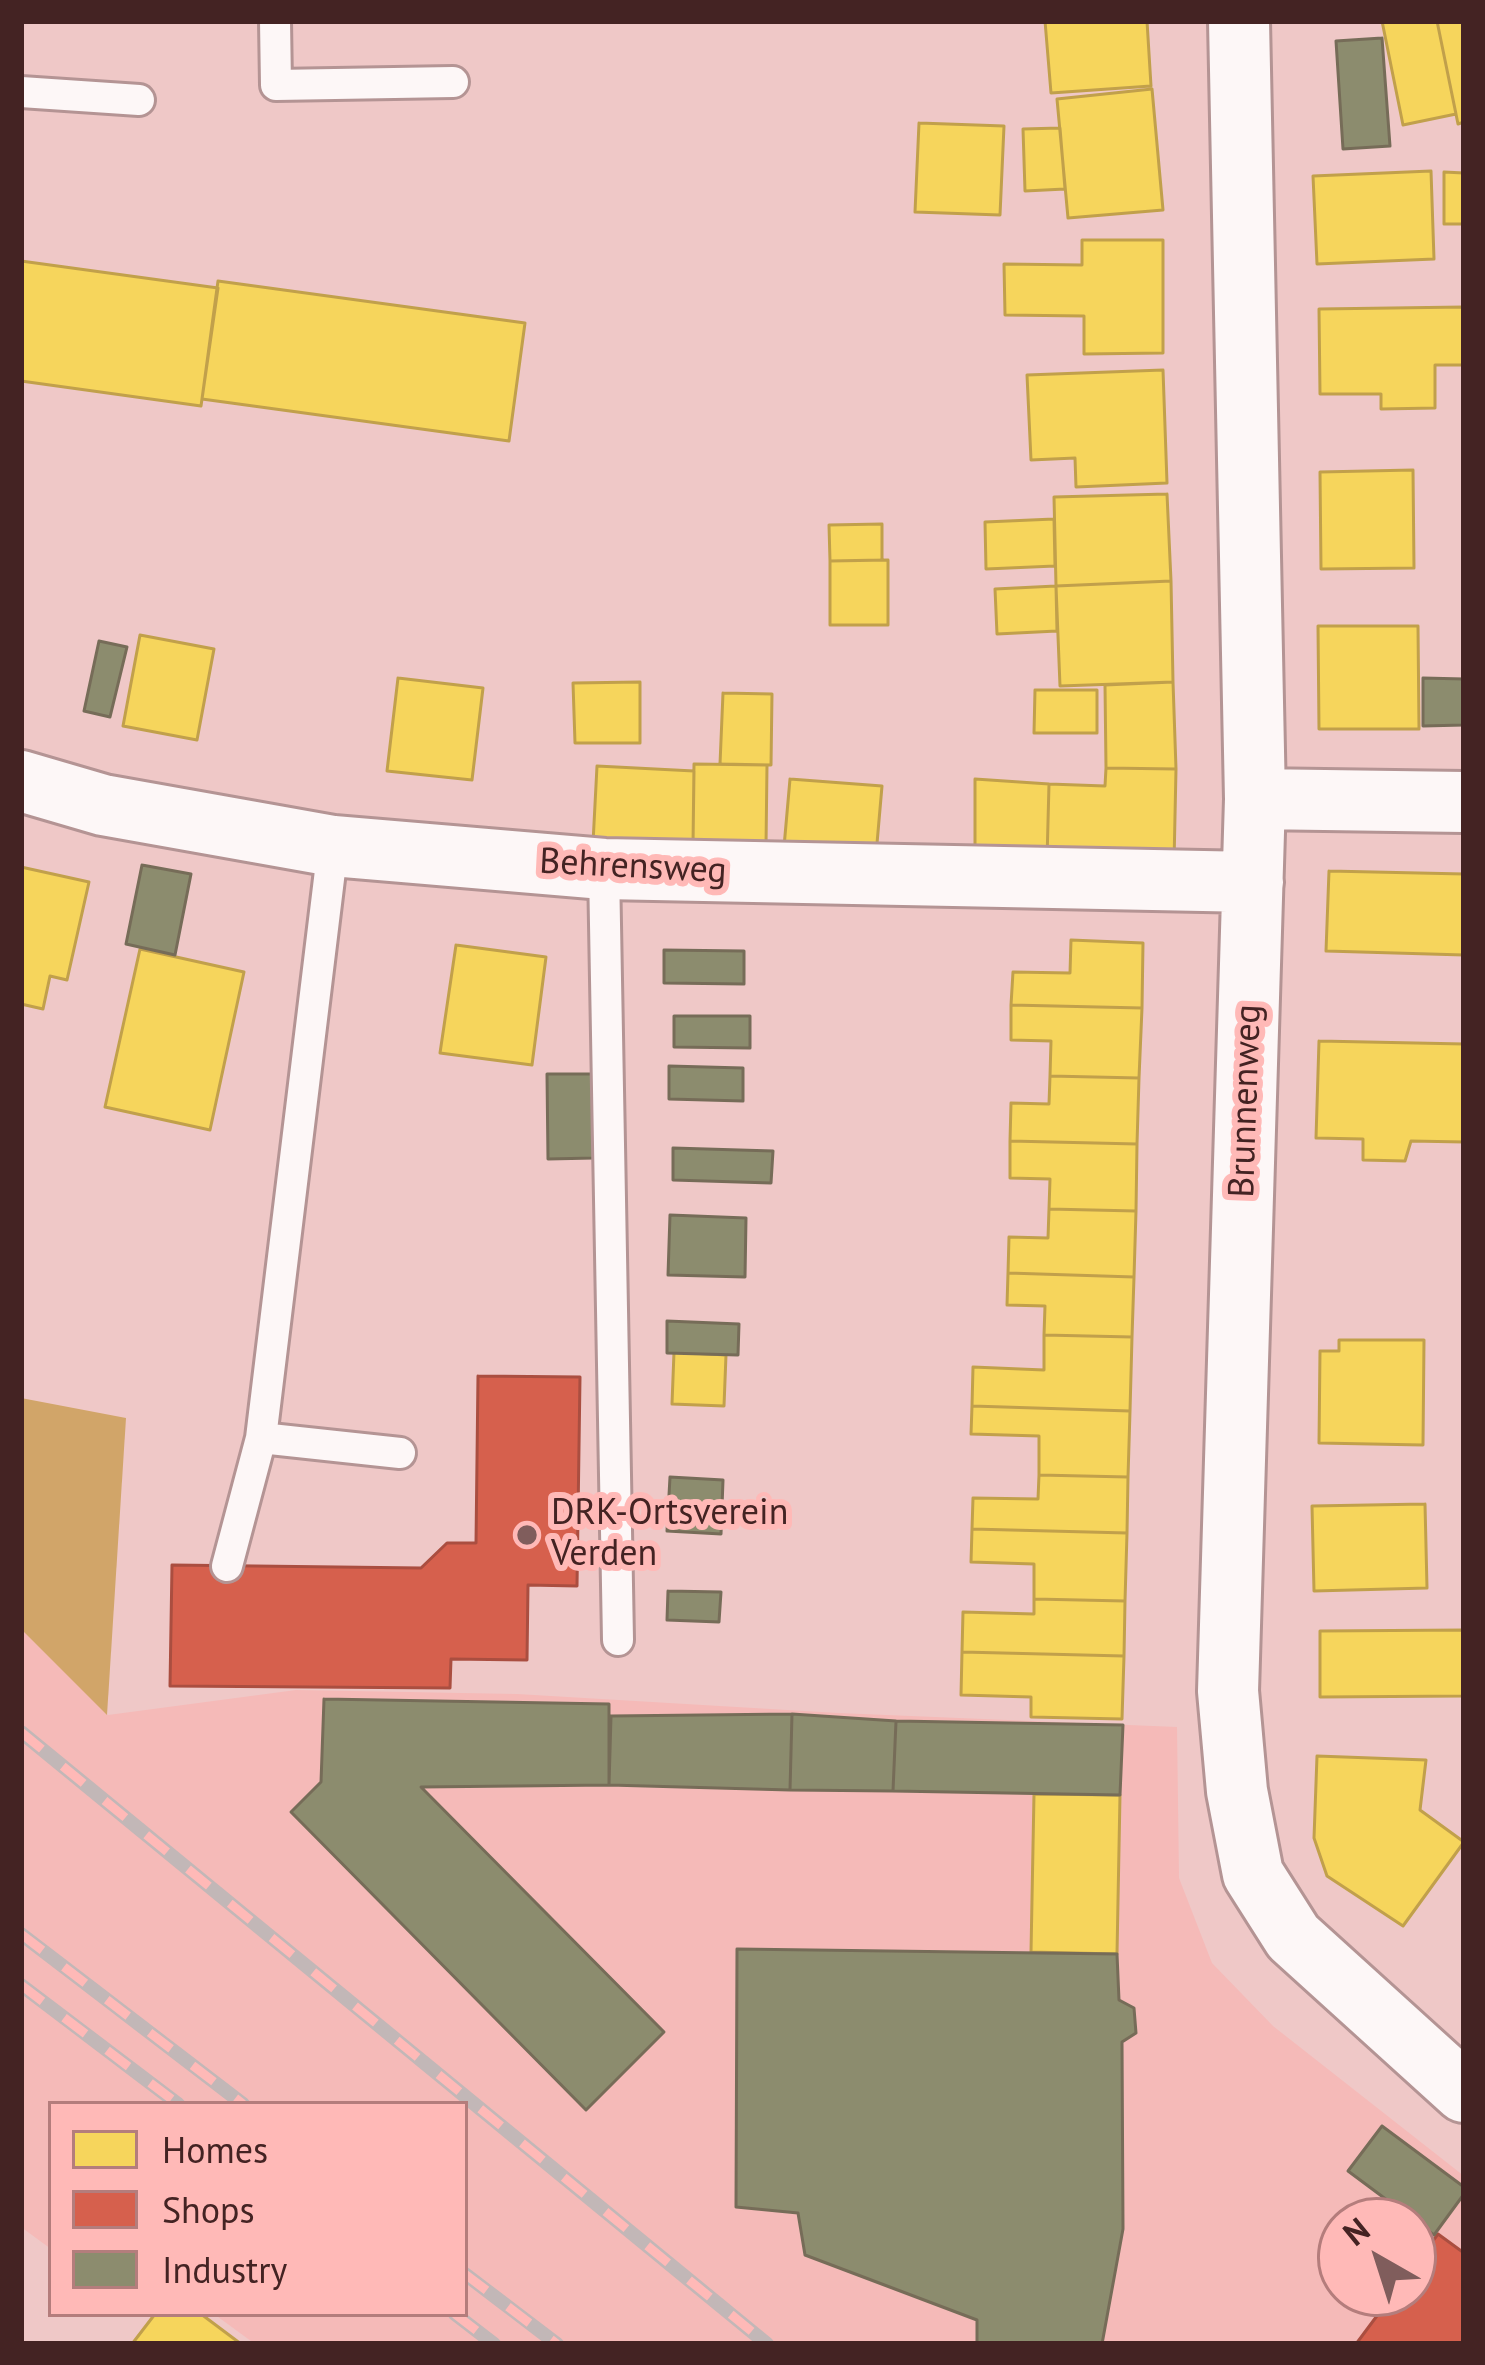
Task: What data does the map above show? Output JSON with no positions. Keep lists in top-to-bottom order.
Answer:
{
  "streets": {
    "street": ["Behrensweg", "Brunnenweg"]
  },
  "crossings": [
    ["Behrensweg", "Brunnenweg"]
  ],
  "places": ["DRK-Ortsverein Verden"],
  "legend": ["Homes", "Shops", "Industry"],
  "north": "top left"
}
